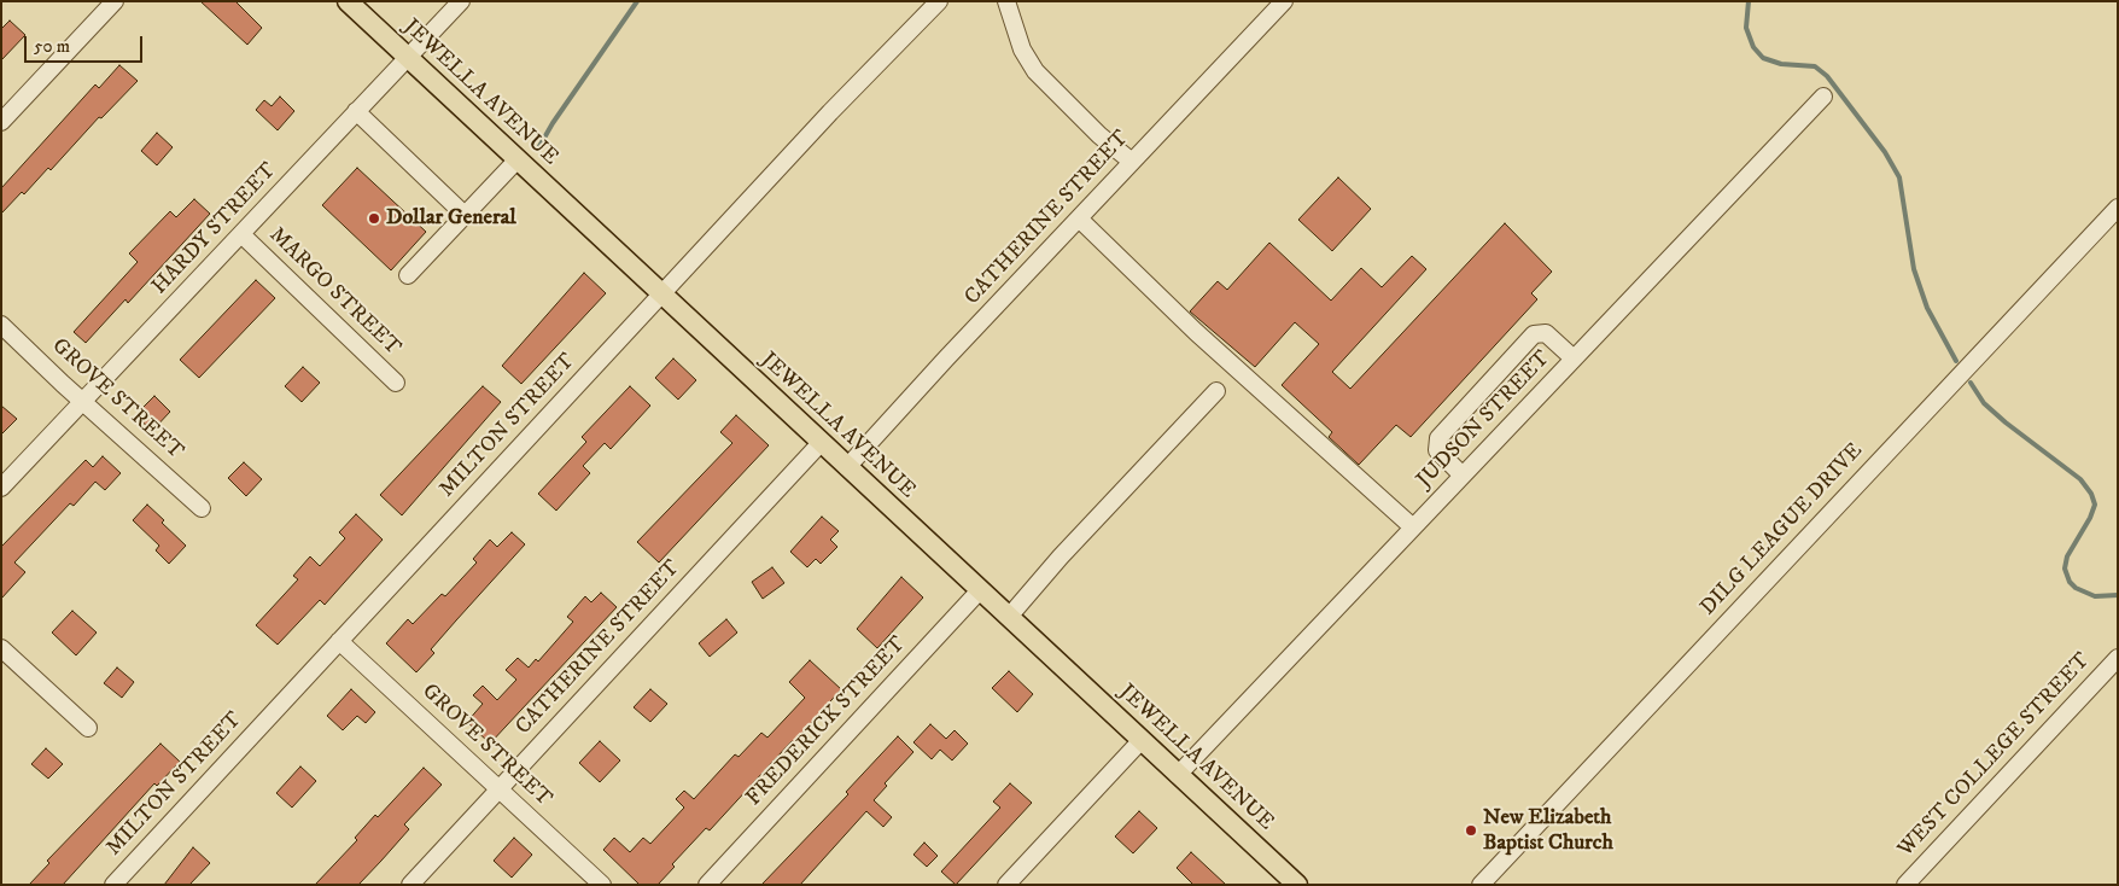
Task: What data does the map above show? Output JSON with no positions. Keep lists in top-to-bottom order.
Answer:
{
  "streets": {
    "main road": ["JEWELLA AVENUE"],
    "street": [
      "CATHERINE STREET",
      "HARDY STREET",
      "MARGO STREET",
      "GROVE STREET",
      "JUDSON STREET",
      "MILTON STREET",
      "DILG LEAGUE DRIVE",
      "FREDERICK STREET",
      "WEST COLLEGE STREET"
    ]
  },
  "crossings": [
    ["JEWELLA AVENUE", "CATHERINE STREET"],
    ["JEWELLA AVENUE", "HARDY STREET"],
    ["JEWELLA AVENUE", "JUDSON STREET"],
    ["JEWELLA AVENUE", "MILTON STREET"],
    ["JEWELLA AVENUE", "FREDERICK STREET"],
    ["CATHERINE STREET", "GROVE STREET"],
    ["HARDY STREET", "MARGO STREET"],
    ["HARDY STREET", "GROVE STREET"],
    ["GROVE STREET", "MILTON STREET"]
  ],
  "places": ["Dollar General", "New Elizabeth Baptist Church"],
  "scale_bar": "50 m"
}
